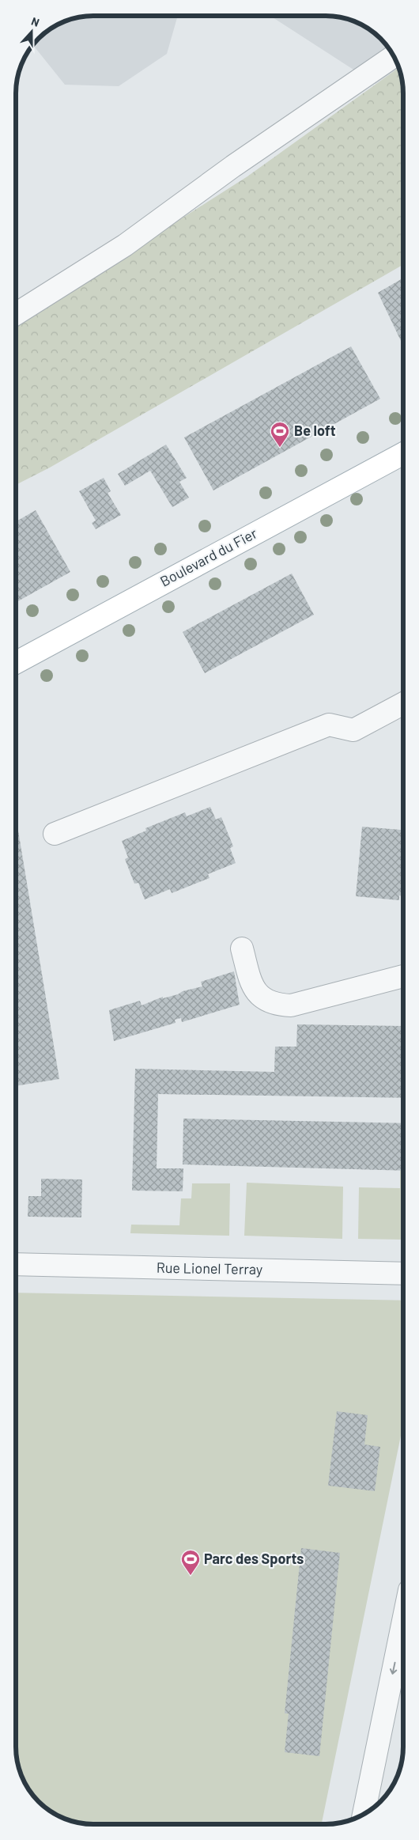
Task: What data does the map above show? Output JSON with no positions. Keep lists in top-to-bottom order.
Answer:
{
  "streets": {
    "main road": ["Boulevard du Fier"],
    "street": ["Rue Lionel Terray"]
  },
  "places": {
    "sports": ["Be loft", "Parc des Sports"]
  },
  "north": "top"
}
